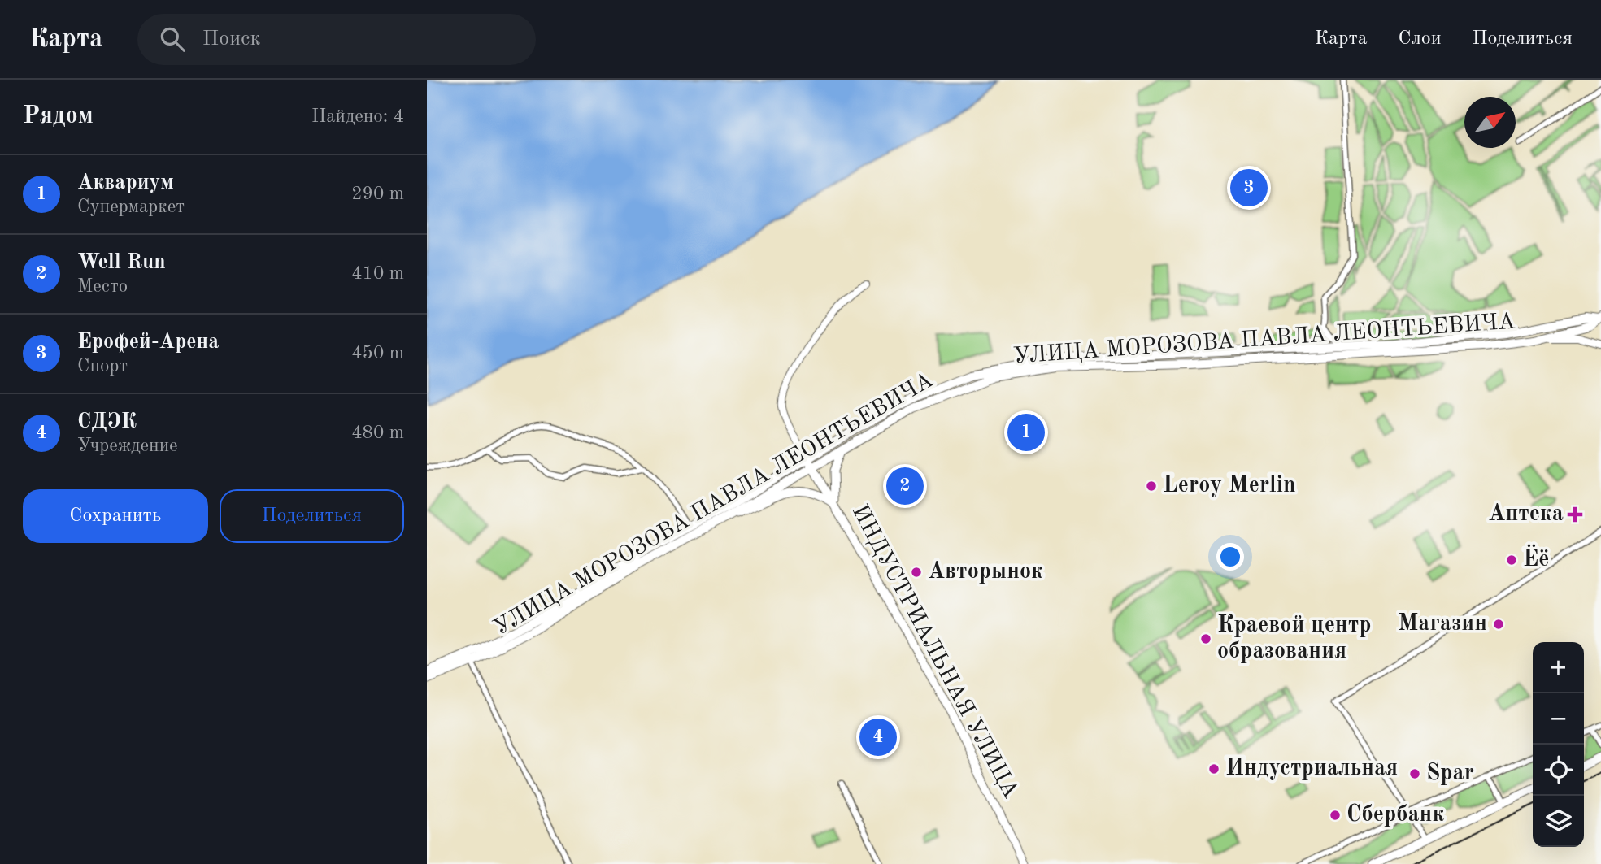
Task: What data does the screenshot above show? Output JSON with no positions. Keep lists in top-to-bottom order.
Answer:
{
  "streets": {
    "main road": ["УЛИЦА МОРОЗОВА ПАВЛА ЛЕОНТЬЕВИЧА", "ИНДУСТРИАЛЬНАЯ УЛИЦА"]
  },
  "crossings": [
    ["УЛИЦА МОРОЗОВА ПАВЛА ЛЕОНТЬЕВИЧА", "ИНДУСТРИАЛЬНАЯ УЛИЦА"]
  ],
  "places": {
    "other": [
      "Leroy Merlin",
      "Ёё",
      "Авторынок",
      "Магазин",
      "Краевой центр образования",
      "Индустриальная",
      "Spar",
      "Сбербанк"
    ],
    "health": ["Аптека"]
  },
  "north": "top right",
  "page": {
    "header": "Карта",
    "search": "Поиск",
    "nav": ["Карта", "Слои", "Поделиться"],
    "heading": ["Рядом", "Найдено: 4"],
    "list": [
      {
        "mark": "1",
        "name": "Аквариум",
        "note": "Супермаркет",
        "value": "290 m"
      },
      {
        "mark": "2",
        "name": "Well Run",
        "note": "Место",
        "value": "410 m"
      },
      {
        "mark": "3",
        "name": "Ерофей-Арена",
        "note": "Спорт",
        "value": "450 m"
      },
      {
        "mark": "4",
        "name": "СДЭК",
        "note": "Учреждение",
        "value": "480 m"
      }
    ],
    "pins": [
      "3",
      "1",
      "2",
      "4"
    ],
    "buttons": ["Сохранить", "Поделиться"],
    "map_buttons": ["+", "−"]
  }
}
